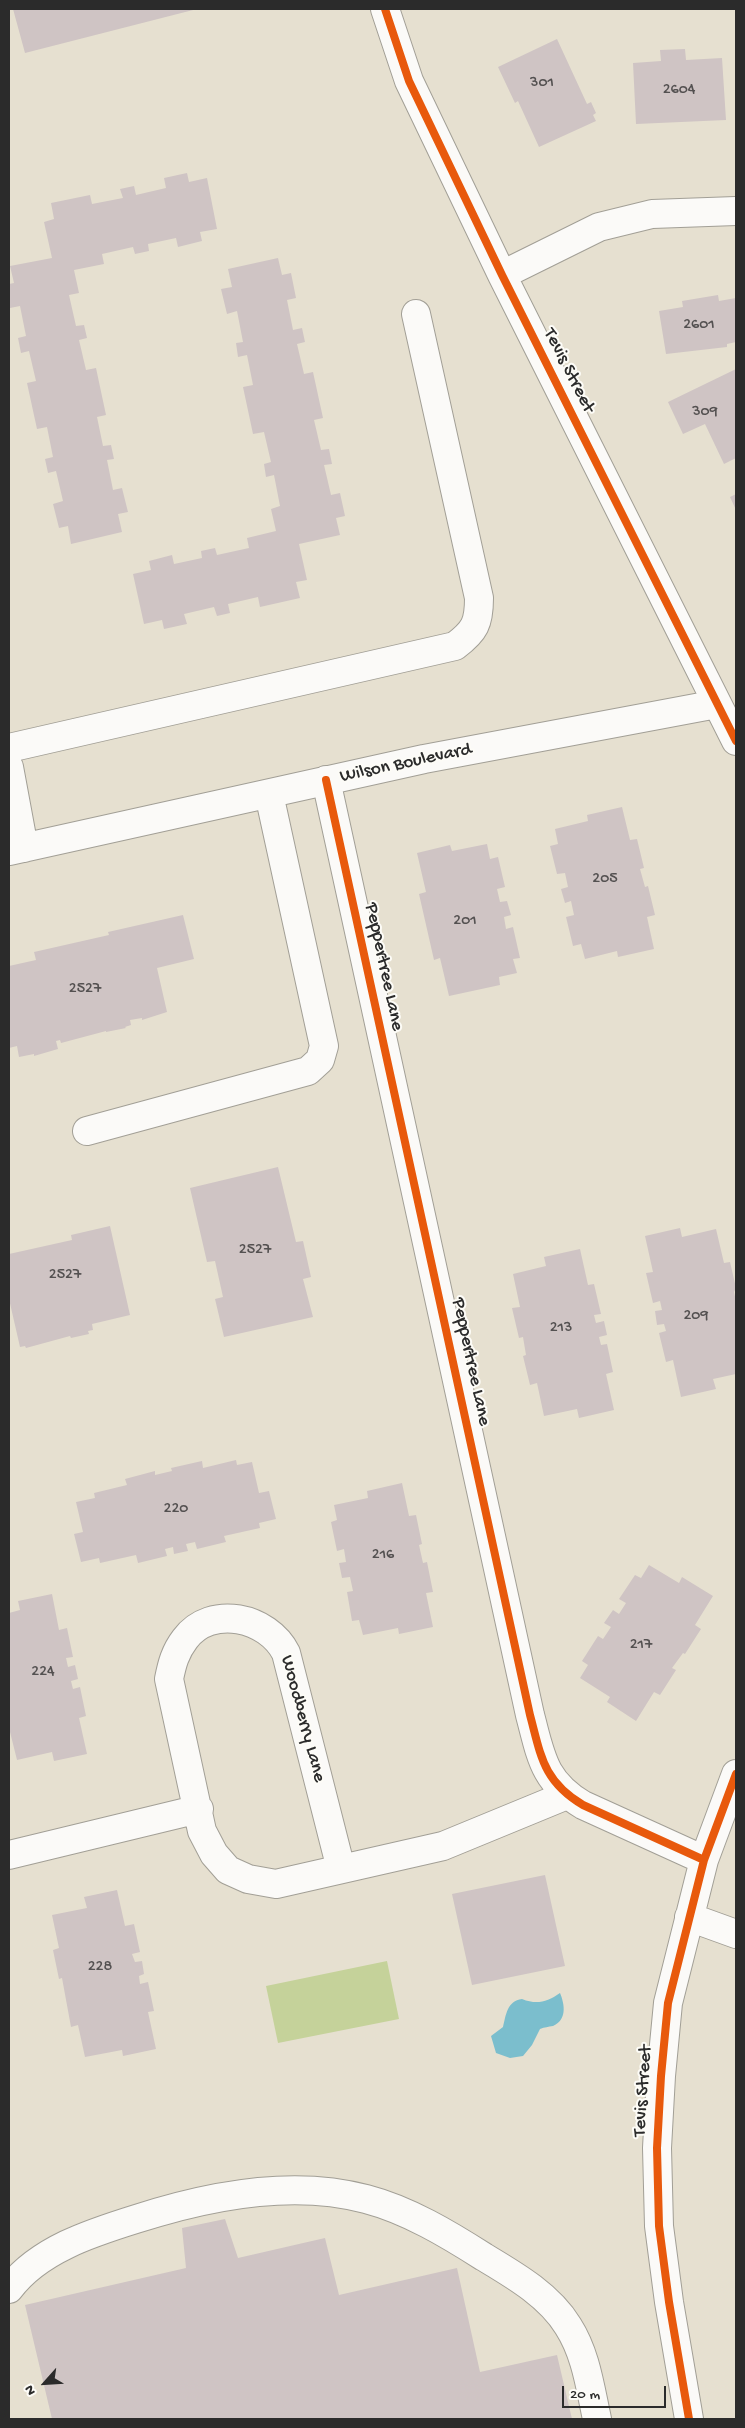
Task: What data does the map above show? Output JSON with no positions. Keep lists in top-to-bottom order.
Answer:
{
  "streets": {
    "street": [
      "Tevis Street",
      "Wilson Boulevard",
      "Peppertree Lane",
      "Woodberry Lane"
    ]
  },
  "crossings": [
    ["Tevis Street", "Wilson Boulevard"],
    ["Tevis Street", "Peppertree Lane"],
    ["Wilson Boulevard", "Peppertree Lane"],
    ["Peppertree Lane", "Woodberry Lane"]
  ],
  "house_numbers": [
    "301",
    "2604",
    "2601",
    "309",
    "205",
    "201",
    "2527",
    "2527",
    "2527",
    "209",
    "213",
    "220",
    "216",
    "217",
    "224",
    "228"
  ],
  "scale_bar": "20 m",
  "north": "bottom left"
}
